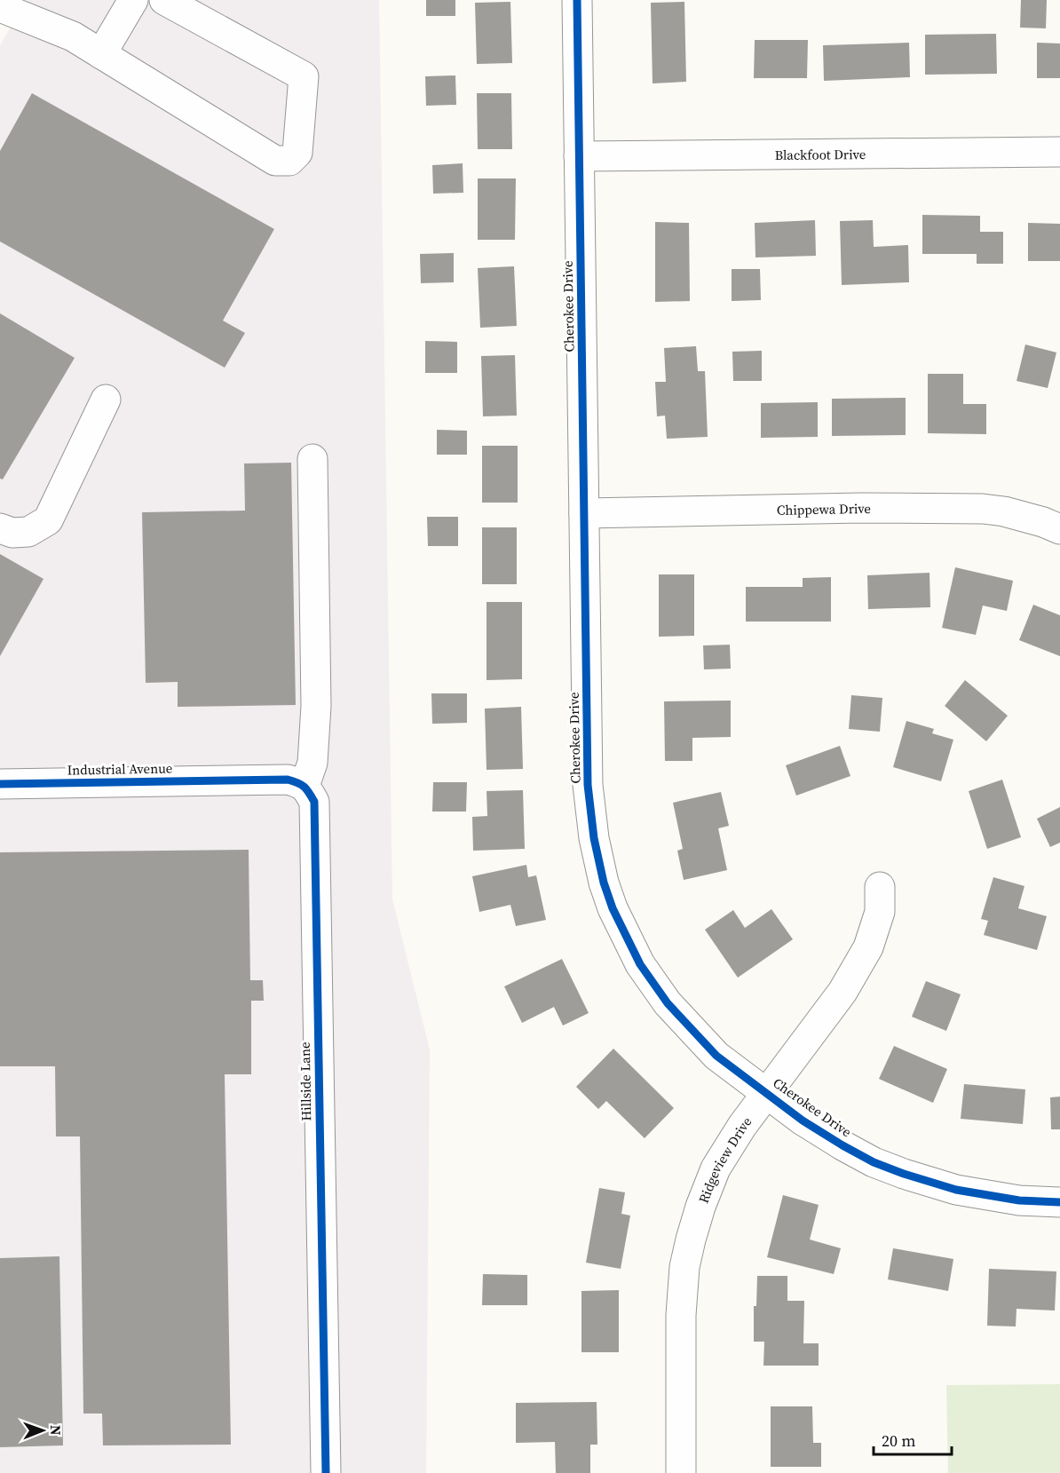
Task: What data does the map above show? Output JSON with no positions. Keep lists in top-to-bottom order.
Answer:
{
  "streets": {
    "street": [
      "Blackfoot Drive",
      "Cherokee Drive",
      "Chippewa Drive",
      "Industrial Avenue",
      "Hillside Lane",
      "Ridgeview Drive"
    ]
  },
  "crossings": [
    ["Blackfoot Drive", "Cherokee Drive"],
    ["Cherokee Drive", "Chippewa Drive"],
    ["Cherokee Drive", "Ridgeview Drive"],
    ["Industrial Avenue", "Hillside Lane"]
  ],
  "scale_bar": "20 m",
  "north": "right"
}
